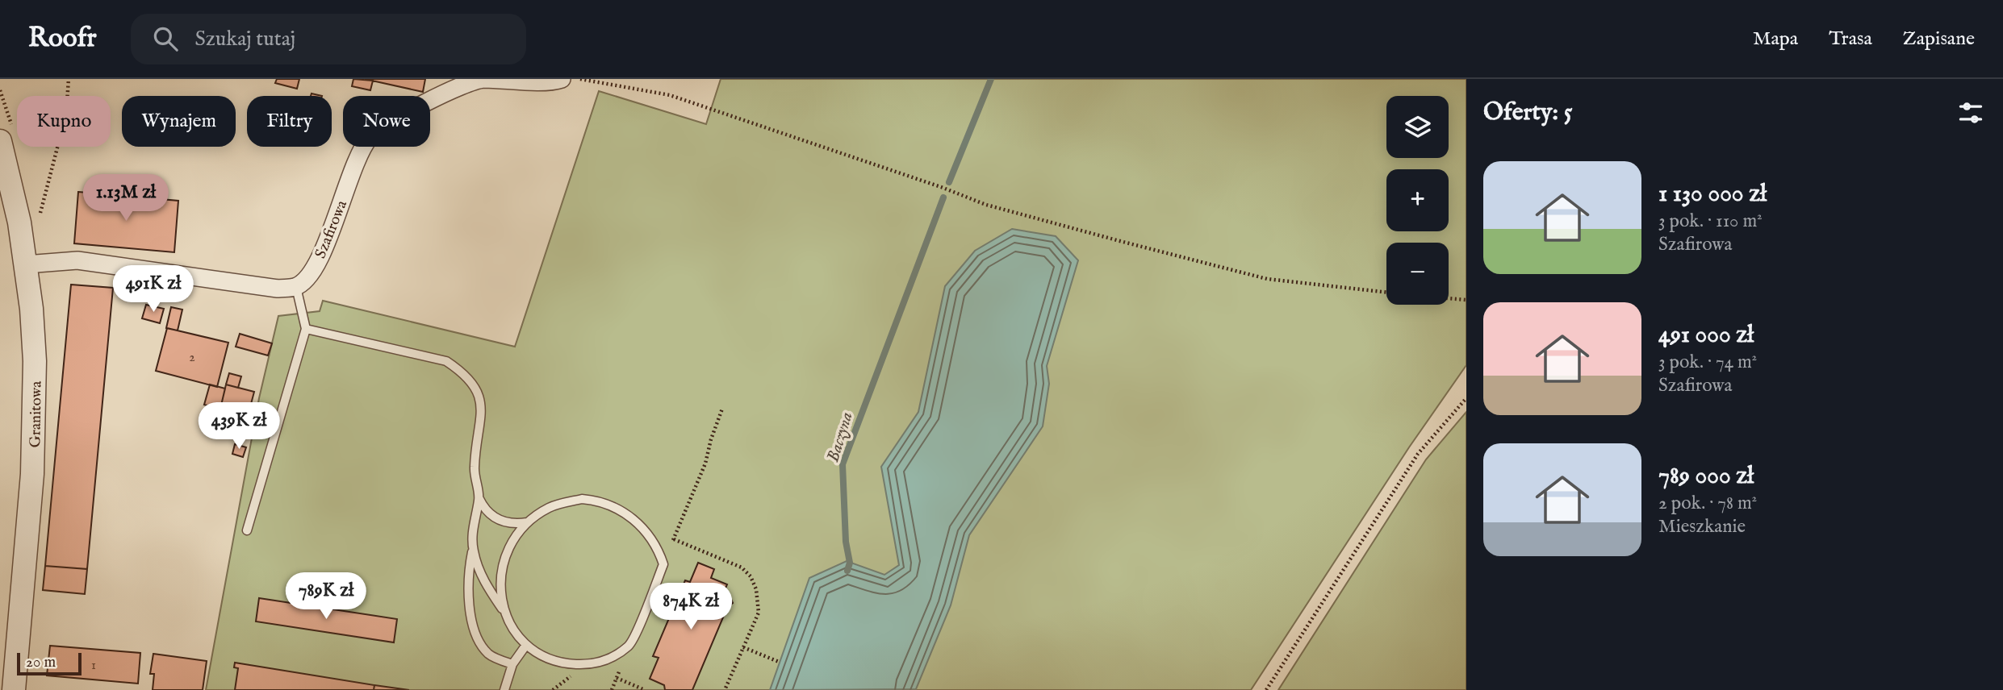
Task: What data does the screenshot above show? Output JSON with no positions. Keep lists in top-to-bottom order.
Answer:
{
  "streets": {
    "street": ["Szafirowa", "Granitowa"]
  },
  "water": ["Baczyna"],
  "house_numbers": ["2", "1"],
  "scale_bar": "20 m",
  "page": {
    "header": "Roofr",
    "search": "Szukaj tutaj",
    "nav": ["Mapa", "Trasa", "Zapisane"],
    "heading": "Oferty: 5",
    "map_buttons": ["+", "−"],
    "chip": [
      "Kupno",
      "Wynajem",
      "Filtry",
      "Nowe"
    ],
    "list": [
      {
        "name": "1 130 000 zł",
        "note": "3 pok. · 110 m² · Szafirowa"
      },
      {
        "name": "491 000 zł",
        "note": "3 pok. · 74 m² · Szafirowa"
      },
      {
        "name": "789 000 zł",
        "note": "2 pok. · 78 m² · Mieszkanie"
      }
    ],
    "price": [
      "1.13M zł",
      "491K zł",
      "439K zł",
      "789K zł",
      "874K zł"
    ],
    "scale": "20 m"
  }
}
